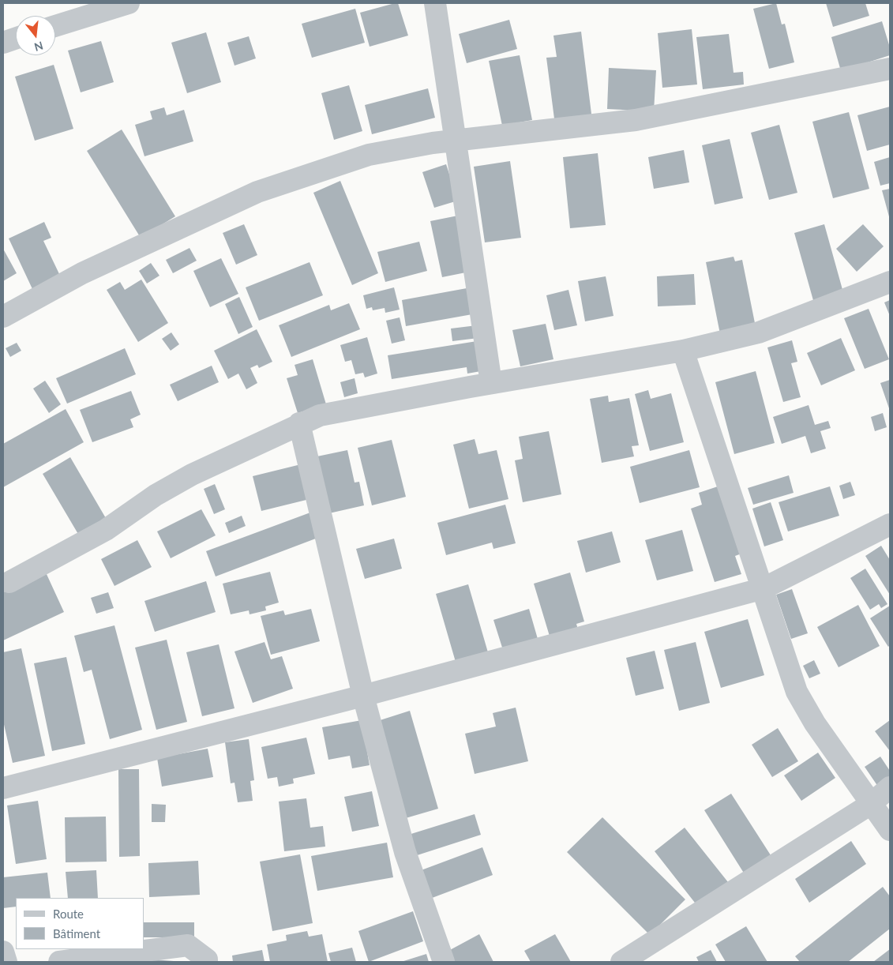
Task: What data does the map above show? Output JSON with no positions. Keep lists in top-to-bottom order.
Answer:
{
  "legend": ["Route", "Bâtiment"],
  "north": "bottom"
}
